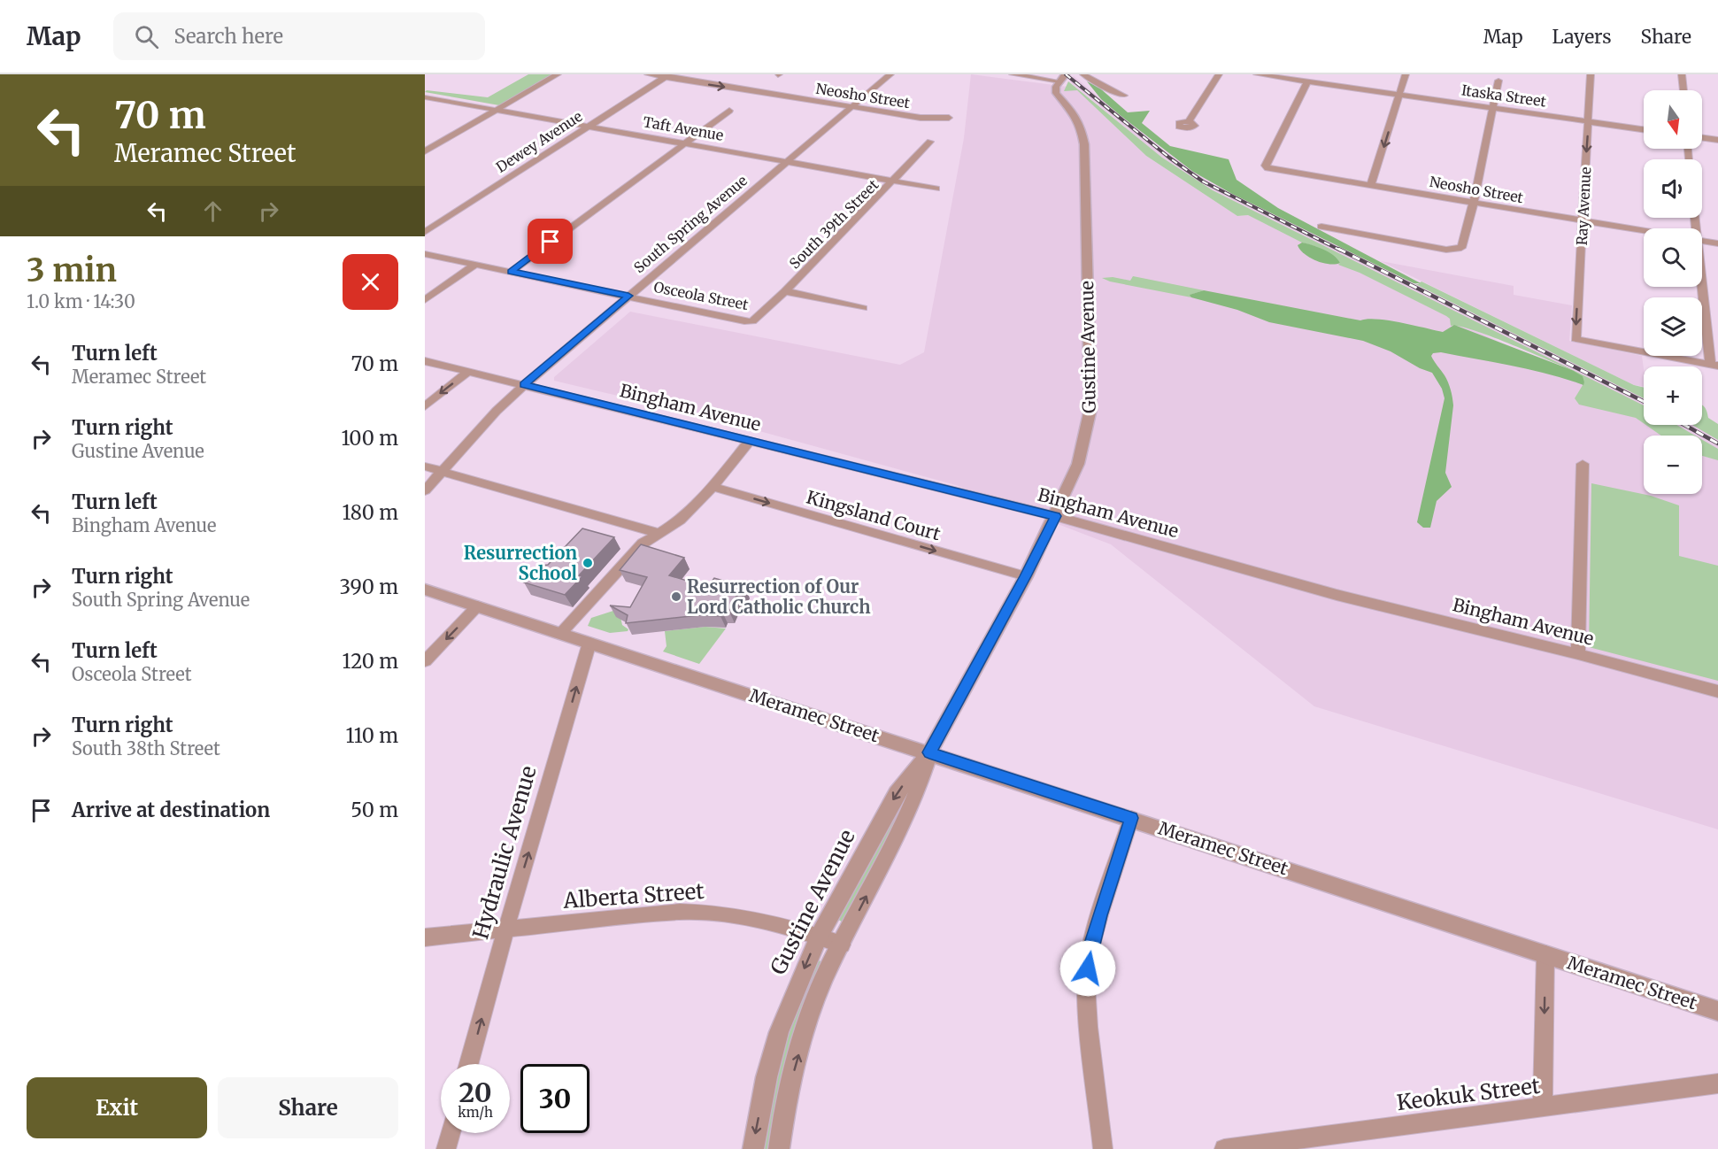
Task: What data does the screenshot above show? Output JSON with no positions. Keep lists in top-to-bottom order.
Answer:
{
  "streets": {
    "street": [
      "Neosho Street",
      "Itaska Street",
      "Taft Avenue",
      "Dewey Avenue",
      "Ray Avenue",
      "South Spring Avenue",
      "South 39th Street",
      "Osceola Street",
      "Gustine Avenue",
      "Bingham Avenue",
      "Kingsland Court",
      "Meramec Street",
      "Hydraulic Avenue",
      "Alberta Street",
      "Keokuk Street"
    ]
  },
  "crossings": [
    ["Neosho Street", "Itaska Street"],
    ["Neosho Street", "Dewey Avenue"],
    ["Neosho Street", "Ray Avenue"],
    ["Neosho Street", "South Spring Avenue"],
    ["Itaska Street", "Ray Avenue"],
    ["Taft Avenue", "Dewey Avenue"],
    ["Taft Avenue", "South Spring Avenue"],
    ["Taft Avenue", "South 39th Street"],
    ["South Spring Avenue", "Osceola Street"],
    ["South Spring Avenue", "Bingham Avenue"],
    ["South 39th Street", "Osceola Street"],
    ["Gustine Avenue", "Bingham Avenue"],
    ["Gustine Avenue", "Kingsland Court"],
    ["Gustine Avenue", "Meramec Street"],
    ["Gustine Avenue", "Alberta Street"],
    ["Meramec Street", "Hydraulic Avenue"],
    ["Hydraulic Avenue", "Alberta Street"]
  ],
  "one_way": ["Kingsland Court", "Hydraulic Avenue"],
  "places": ["Resurrection School", "Resurrection of Our Lord Catholic Church"],
  "north": "bottom",
  "page": {
    "header": "Map",
    "search": "Search here",
    "nav": ["Map", "Layers", "Share"],
    "turn": ["70 m", "Meramec Street"],
    "map_buttons": ["+", "−"],
    "heading": ["3 min", "1.0 km · 14:30"],
    "list": [
      {
        "name": "Turn left",
        "note": "Meramec Street",
        "value": "70 m"
      },
      {
        "name": "Turn right",
        "note": "Gustine Avenue",
        "value": "100 m"
      },
      {
        "name": "Turn left",
        "note": "Bingham Avenue",
        "value": "180 m"
      },
      {
        "name": "Turn right",
        "note": "South Spring Avenue",
        "value": "390 m"
      },
      {
        "name": "Turn left",
        "note": "Osceola Street",
        "value": "120 m"
      },
      {
        "name": "Turn right",
        "note": "South 38th Street",
        "value": "110 m"
      },
      {
        "name": "Arrive at destination",
        "value": "50 m"
      }
    ],
    "speed": "20 km/h",
    "limit": "30",
    "buttons": ["Exit", "Share"]
  }
}
